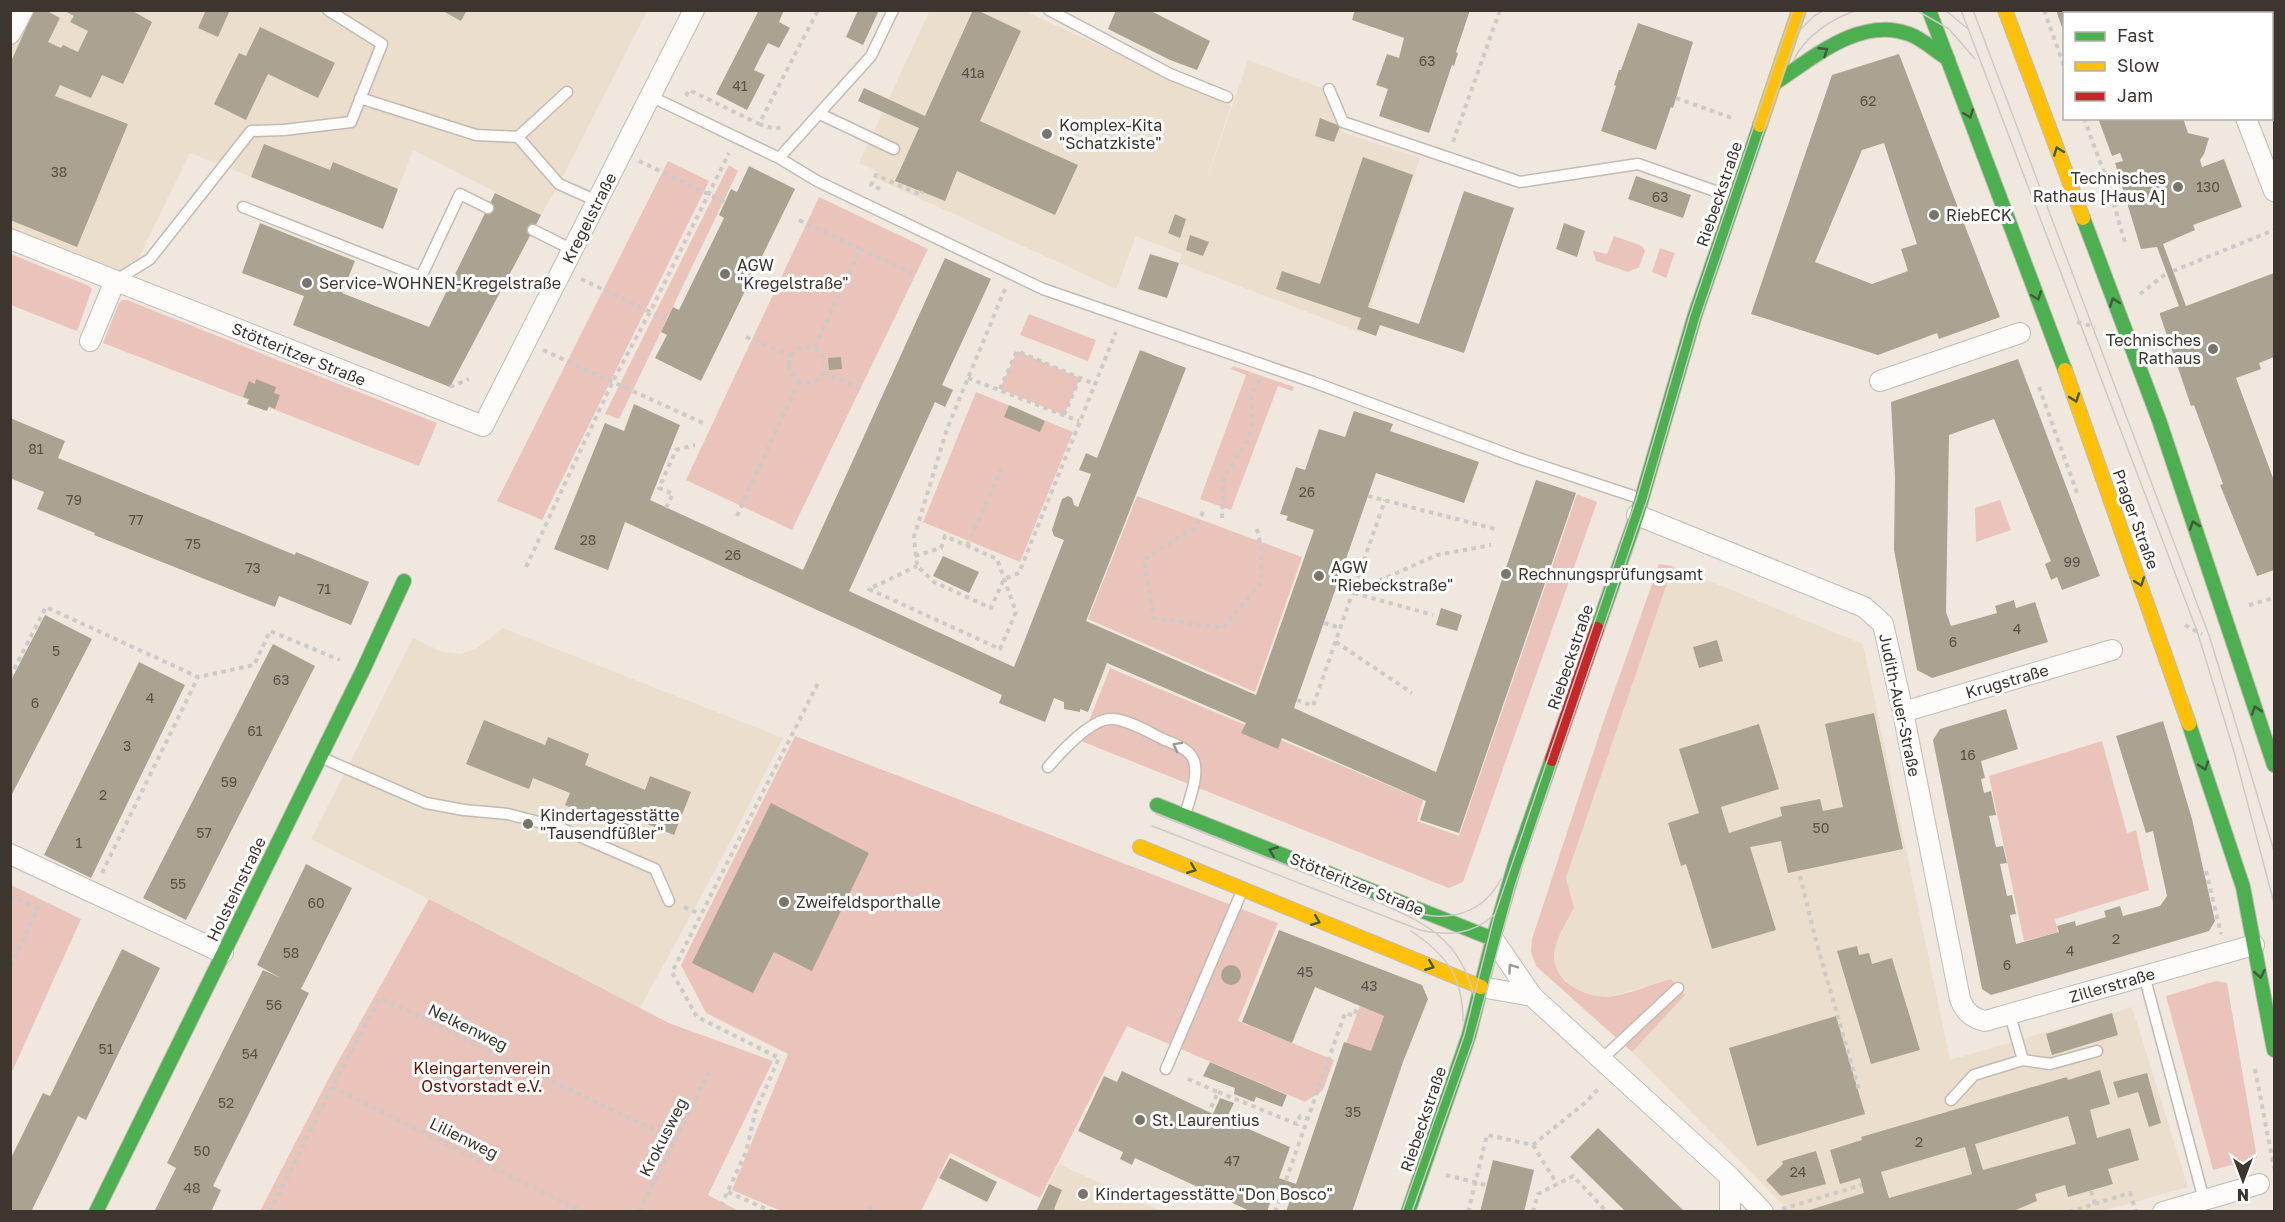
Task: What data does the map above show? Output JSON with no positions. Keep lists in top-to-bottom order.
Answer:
{
  "streets": {
    "main road": [
      "Riebeckstraße",
      "Stötteritzer Straße",
      "Prager Straße",
      "Holsteinstraße"
    ],
    "street": [
      "Kregelstraße",
      "Krugstraße",
      "Judith-Auer-Straße",
      "Zillerstraße"
    ],
    "path": ["Nelkenweg", "Krokusweg", "Lilienweg"]
  },
  "crossings": [
    ["Riebeckstraße", "Stötteritzer Straße"],
    ["Riebeckstraße", "Judith-Auer-Straße"],
    ["Kregelstraße", "Stötteritzer Straße"],
    ["Prager Straße", "Zillerstraße"],
    ["Krugstraße", "Judith-Auer-Straße"],
    ["Judith-Auer-Straße", "Zillerstraße"],
    ["Nelkenweg", "Krokusweg"],
    ["Nelkenweg", "Lilienweg"]
  ],
  "one_way": ["Stötteritzer Straße"],
  "parks": ["Kleingartenverein Ostvorstadt e.V."],
  "places": [
    "Komplex-Kita \"Schatzkiste\"",
    "Technisches Rathaus [Haus A]",
    "RiebECK",
    "AGW \"Kregelstraße\"",
    "Service-WOHNEN-Kregelstraße",
    "Technisches Rathaus",
    "Rechnungsprüfungsamt",
    "AGW \"Riebeckstraße\"",
    "Kindertagesstätte \"Tausendfüßler\"",
    "Zweifeldsporthalle",
    "St. Laurentius",
    "Kindertagesstätte \"Don Bosco\""
  ],
  "house_numbers": [
    "63",
    "41a",
    "41",
    "62",
    "38",
    "130",
    "63",
    "81",
    "26",
    "79",
    "77",
    "28",
    "75",
    "26",
    "99",
    "73",
    "71",
    "4",
    "6",
    "5",
    "63",
    "4",
    "6",
    "61",
    "3",
    "16",
    "59",
    "2",
    "50",
    "57",
    "1",
    "55",
    "60",
    "2",
    "4",
    "58",
    "6",
    "45",
    "43",
    "56",
    "51",
    "54",
    "52",
    "35",
    "2",
    "50",
    "47",
    "24",
    "48"
  ],
  "legend": ["Fast", "Slow", "Jam"],
  "north": "bottom"
}
